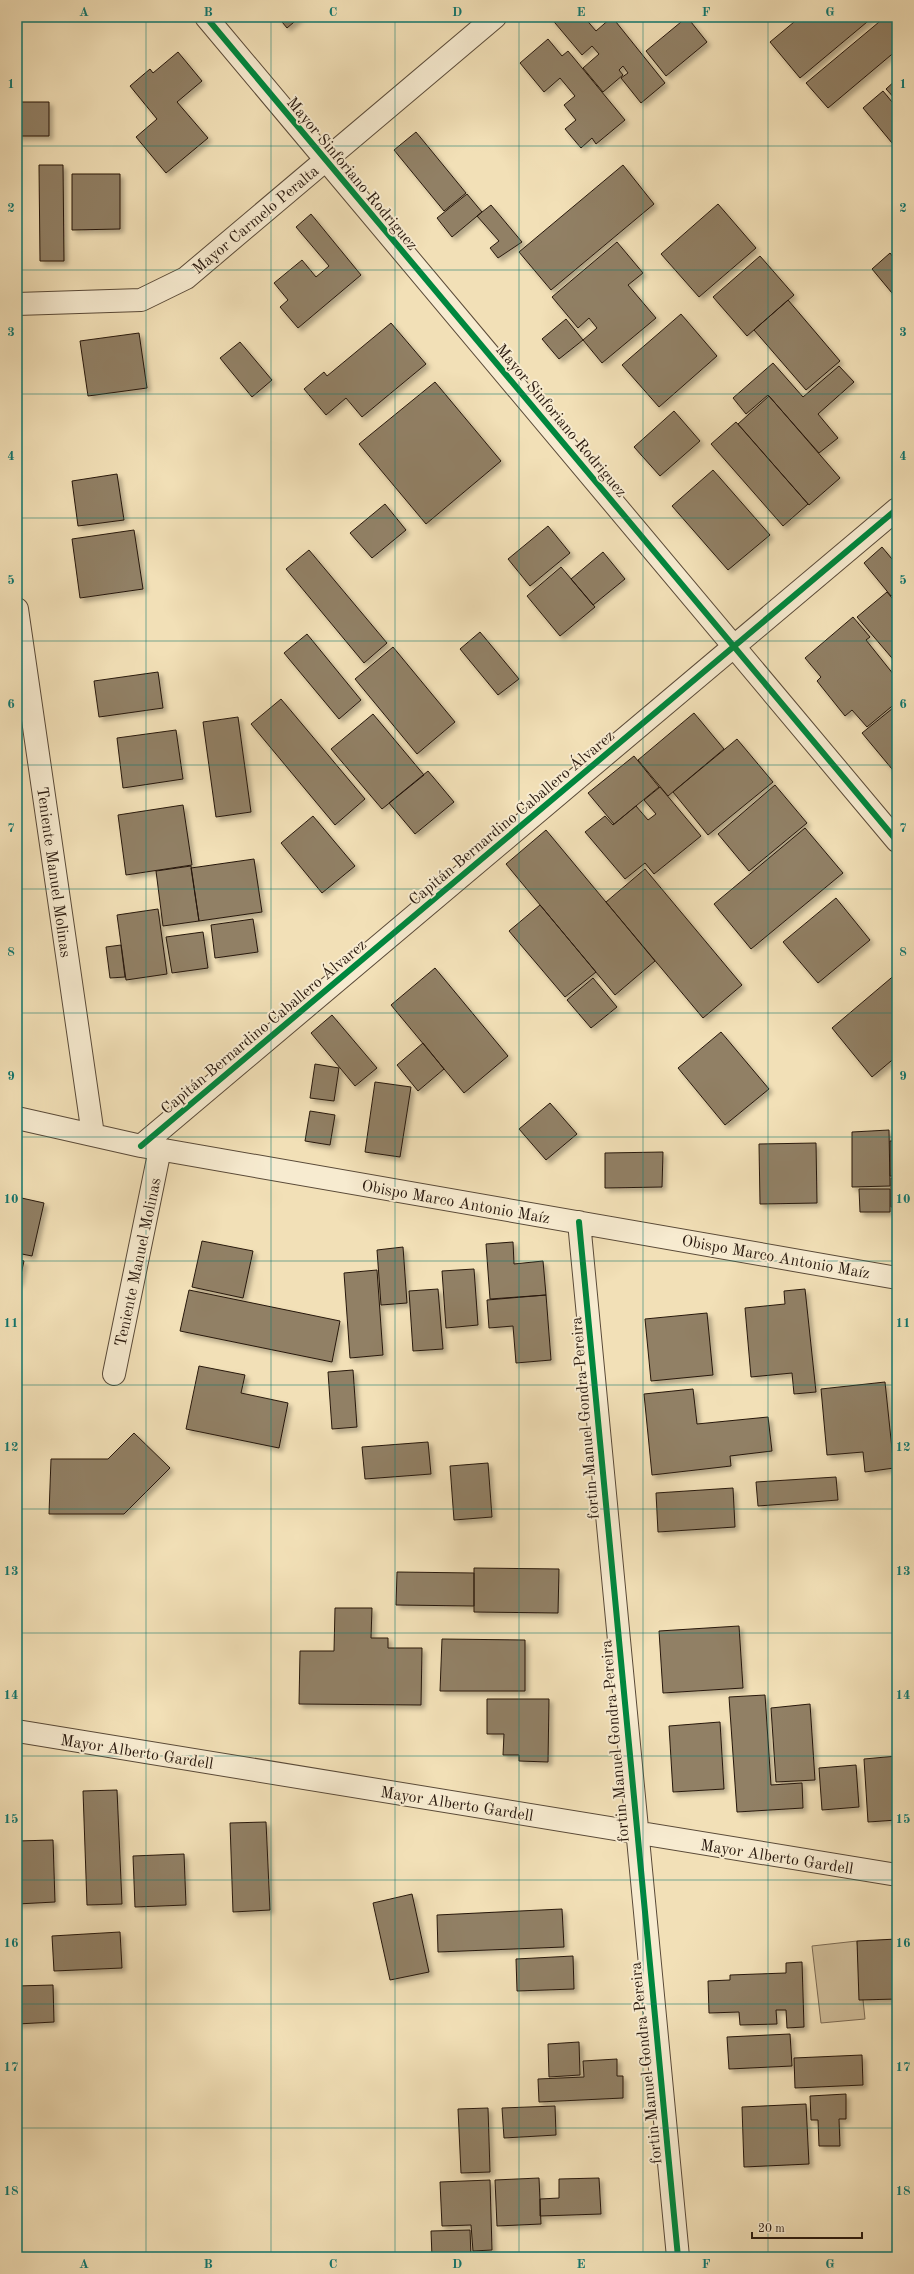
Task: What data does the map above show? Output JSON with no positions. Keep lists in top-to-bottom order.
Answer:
{
  "streets": {
    "street": [
      "Mayor Sinforiano Rodriguez",
      "Mayor Carmelo Peralta",
      "Capitán Bernardino Caballero Álvarez",
      "Teniente Manuel Molinas",
      "Obispo Marco Antonio Maíz",
      "fortin Manuel Gondra Pereira",
      "Mayor Alberto Gardell"
    ]
  },
  "crossings": [
    ["Mayor Sinforiano Rodriguez", "Mayor Carmelo Peralta"],
    ["Mayor Sinforiano Rodriguez", "Capitán Bernardino Caballero Álvarez"],
    ["Capitán Bernardino Caballero Álvarez", "Teniente Manuel Molinas"],
    ["Capitán Bernardino Caballero Álvarez", "Obispo Marco Antonio Maíz"],
    ["Teniente Manuel Molinas", "Obispo Marco Antonio Maíz"],
    ["Obispo Marco Antonio Maíz", "fortin Manuel Gondra Pereira"],
    ["fortin Manuel Gondra Pereira", "Mayor Alberto Gardell"]
  ],
  "scale_bar": "20 m",
  "grid": {
    "columns": [
      "A",
      "B",
      "C",
      "D",
      "E",
      "F",
      "G"
    ],
    "rows": [
      "1",
      "2",
      "3",
      "4",
      "5",
      "6",
      "7",
      "8",
      "9",
      "10",
      "11",
      "12",
      "13",
      "14",
      "15",
      "16",
      "17",
      "18"
    ]
  }
}
